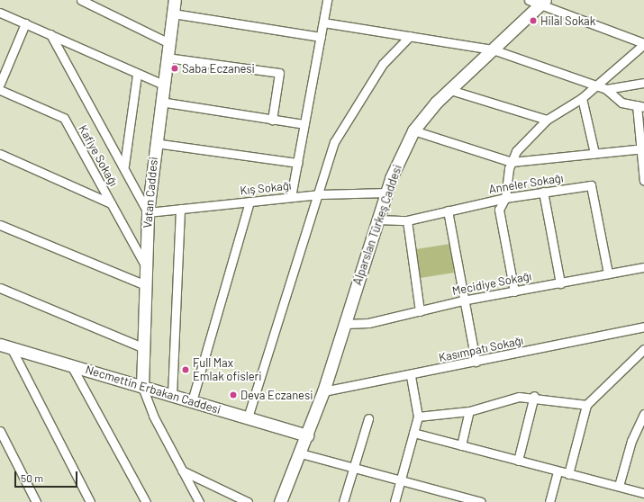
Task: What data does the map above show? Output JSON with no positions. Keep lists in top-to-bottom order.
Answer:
{
  "streets": {
    "street": [
      "Kafiye Sokağı",
      "Anneler Sokağı",
      "Kış Sokağı",
      "Vatan Caddesi",
      "Alparslan Türkeş Caddesi",
      "Mecidiye Sokağı",
      "Kasımpatı Sokağı",
      "Necmettin Erbakan Caddesi"
    ]
  },
  "crossings": [
    ["Kafiye Sokağı", "Vatan Caddesi"],
    ["Anneler Sokağı", "Alparslan Türkeş Caddesi"],
    ["Anneler Sokağı", "Mecidiye Sokağı"],
    ["Kış Sokağı", "Vatan Caddesi"],
    ["Kış Sokağı", "Alparslan Türkeş Caddesi"],
    ["Vatan Caddesi", "Necmettin Erbakan Caddesi"],
    ["Alparslan Türkeş Caddesi", "Mecidiye Sokağı"],
    ["Alparslan Türkeş Caddesi", "Kasımpatı Sokağı"],
    ["Alparslan Türkeş Caddesi", "Necmettin Erbakan Caddesi"]
  ],
  "places": [
    "Hilal Sokak",
    "Saba Eczanesi",
    "Full Max Emlak ofisleri",
    "Deva Eczanesi"
  ],
  "scale_bar": "50 m"
}
